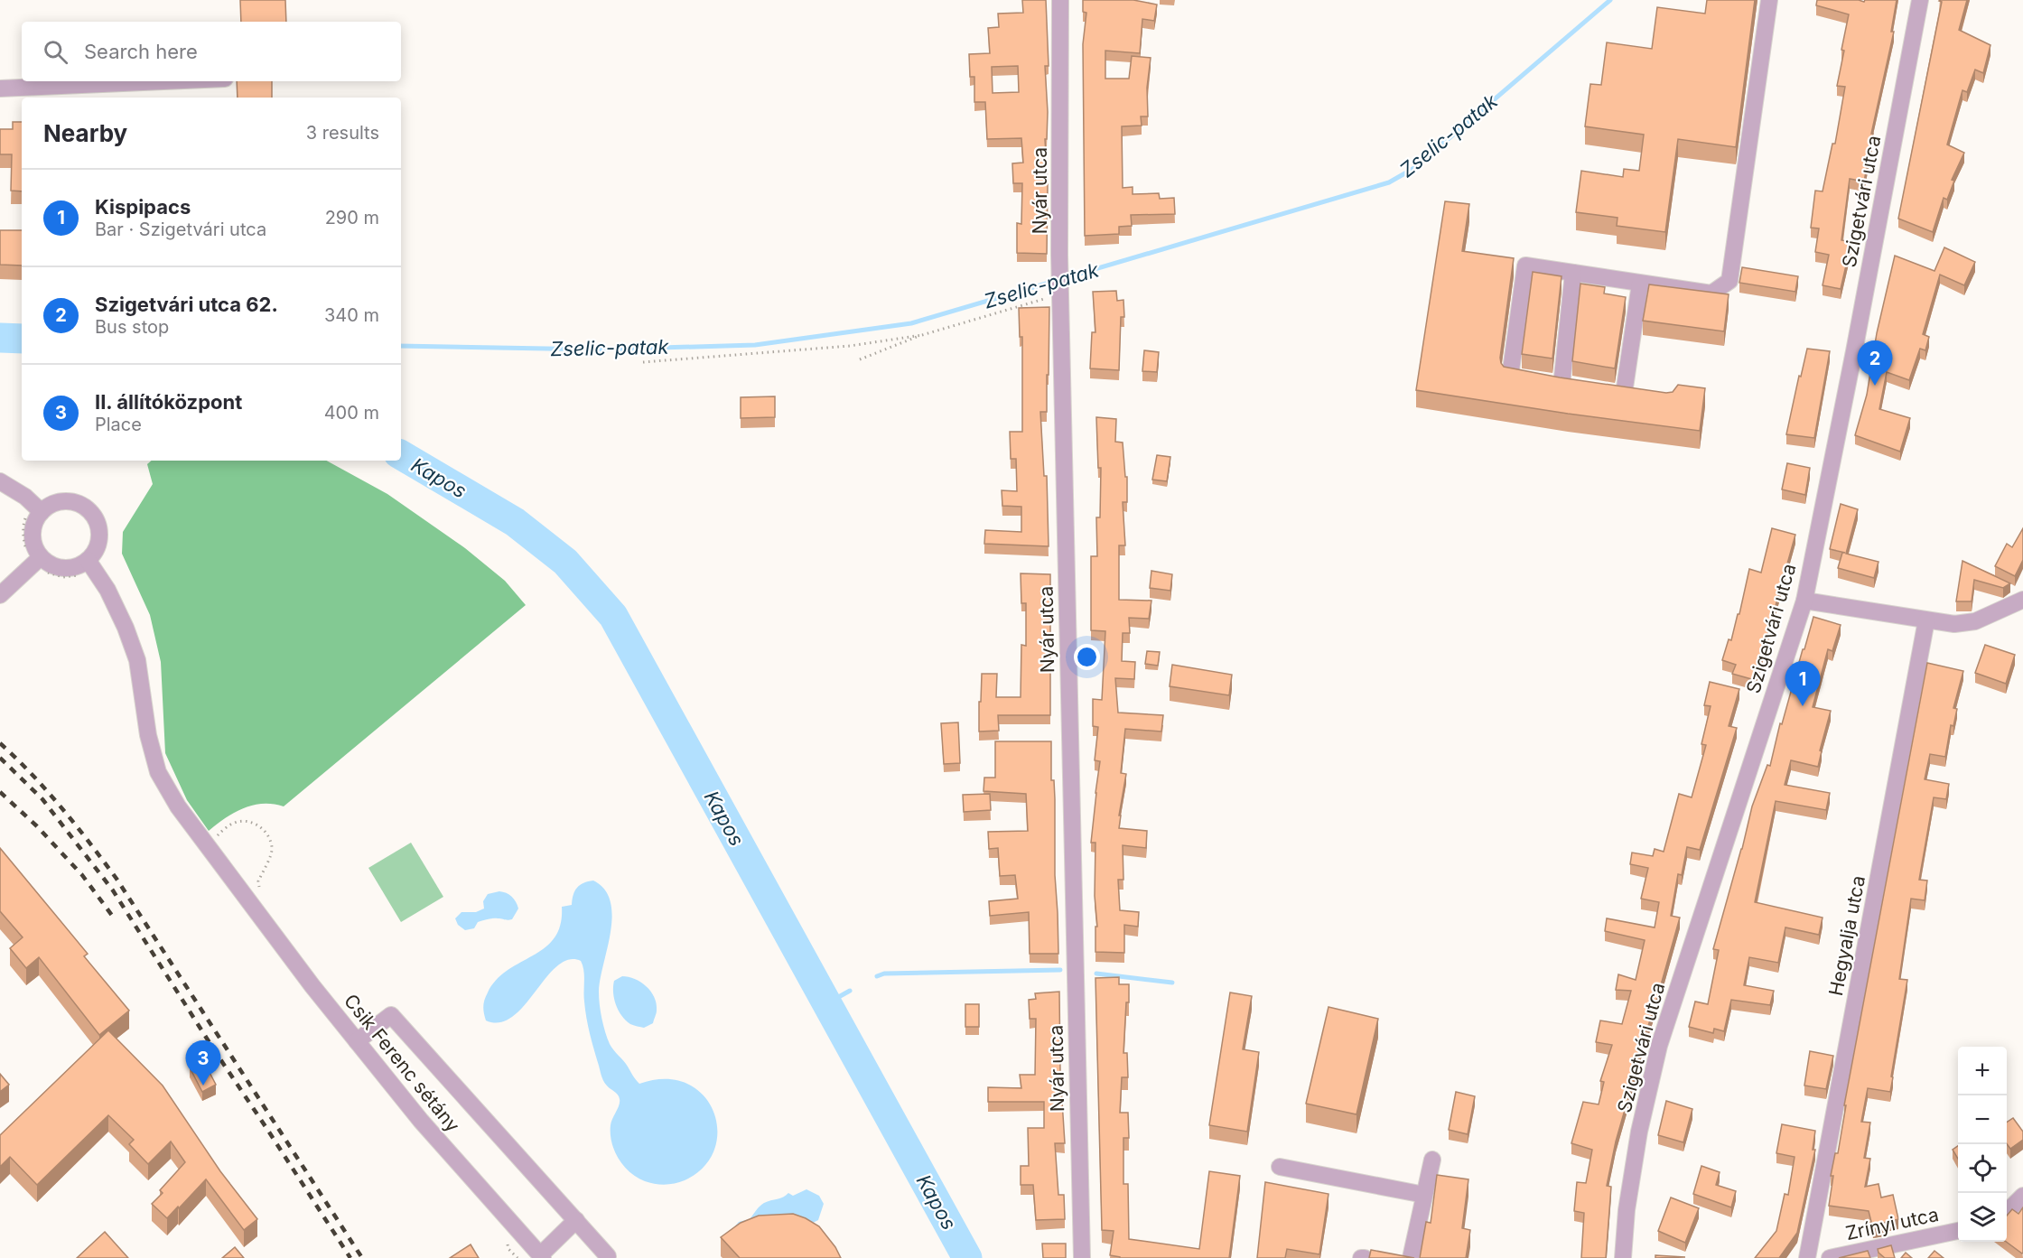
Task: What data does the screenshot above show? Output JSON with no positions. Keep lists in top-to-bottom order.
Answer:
{
  "streets": {
    "street": [
      "Nyár utca",
      "Szigetvári utca",
      "Hegyalja utca",
      "Csik Ferenc sétány",
      "Zrínyi utca"
    ]
  },
  "water": ["Zselic-patak", "Kapos"],
  "page": {
    "search": "Search here",
    "heading": ["Nearby", "3 results"],
    "list": [
      {
        "mark": "1",
        "name": "Kispipacs",
        "note": "Bar · Szigetvári utca",
        "value": "290 m"
      },
      {
        "mark": "2",
        "name": "Szigetvári utca 62.",
        "note": "Bus stop",
        "value": "340 m"
      },
      {
        "mark": "3",
        "name": "II. állítóközpont",
        "note": "Place",
        "value": "400 m"
      }
    ],
    "pins": ["2", "1", "3"],
    "map_buttons": ["+", "−"]
  }
}
